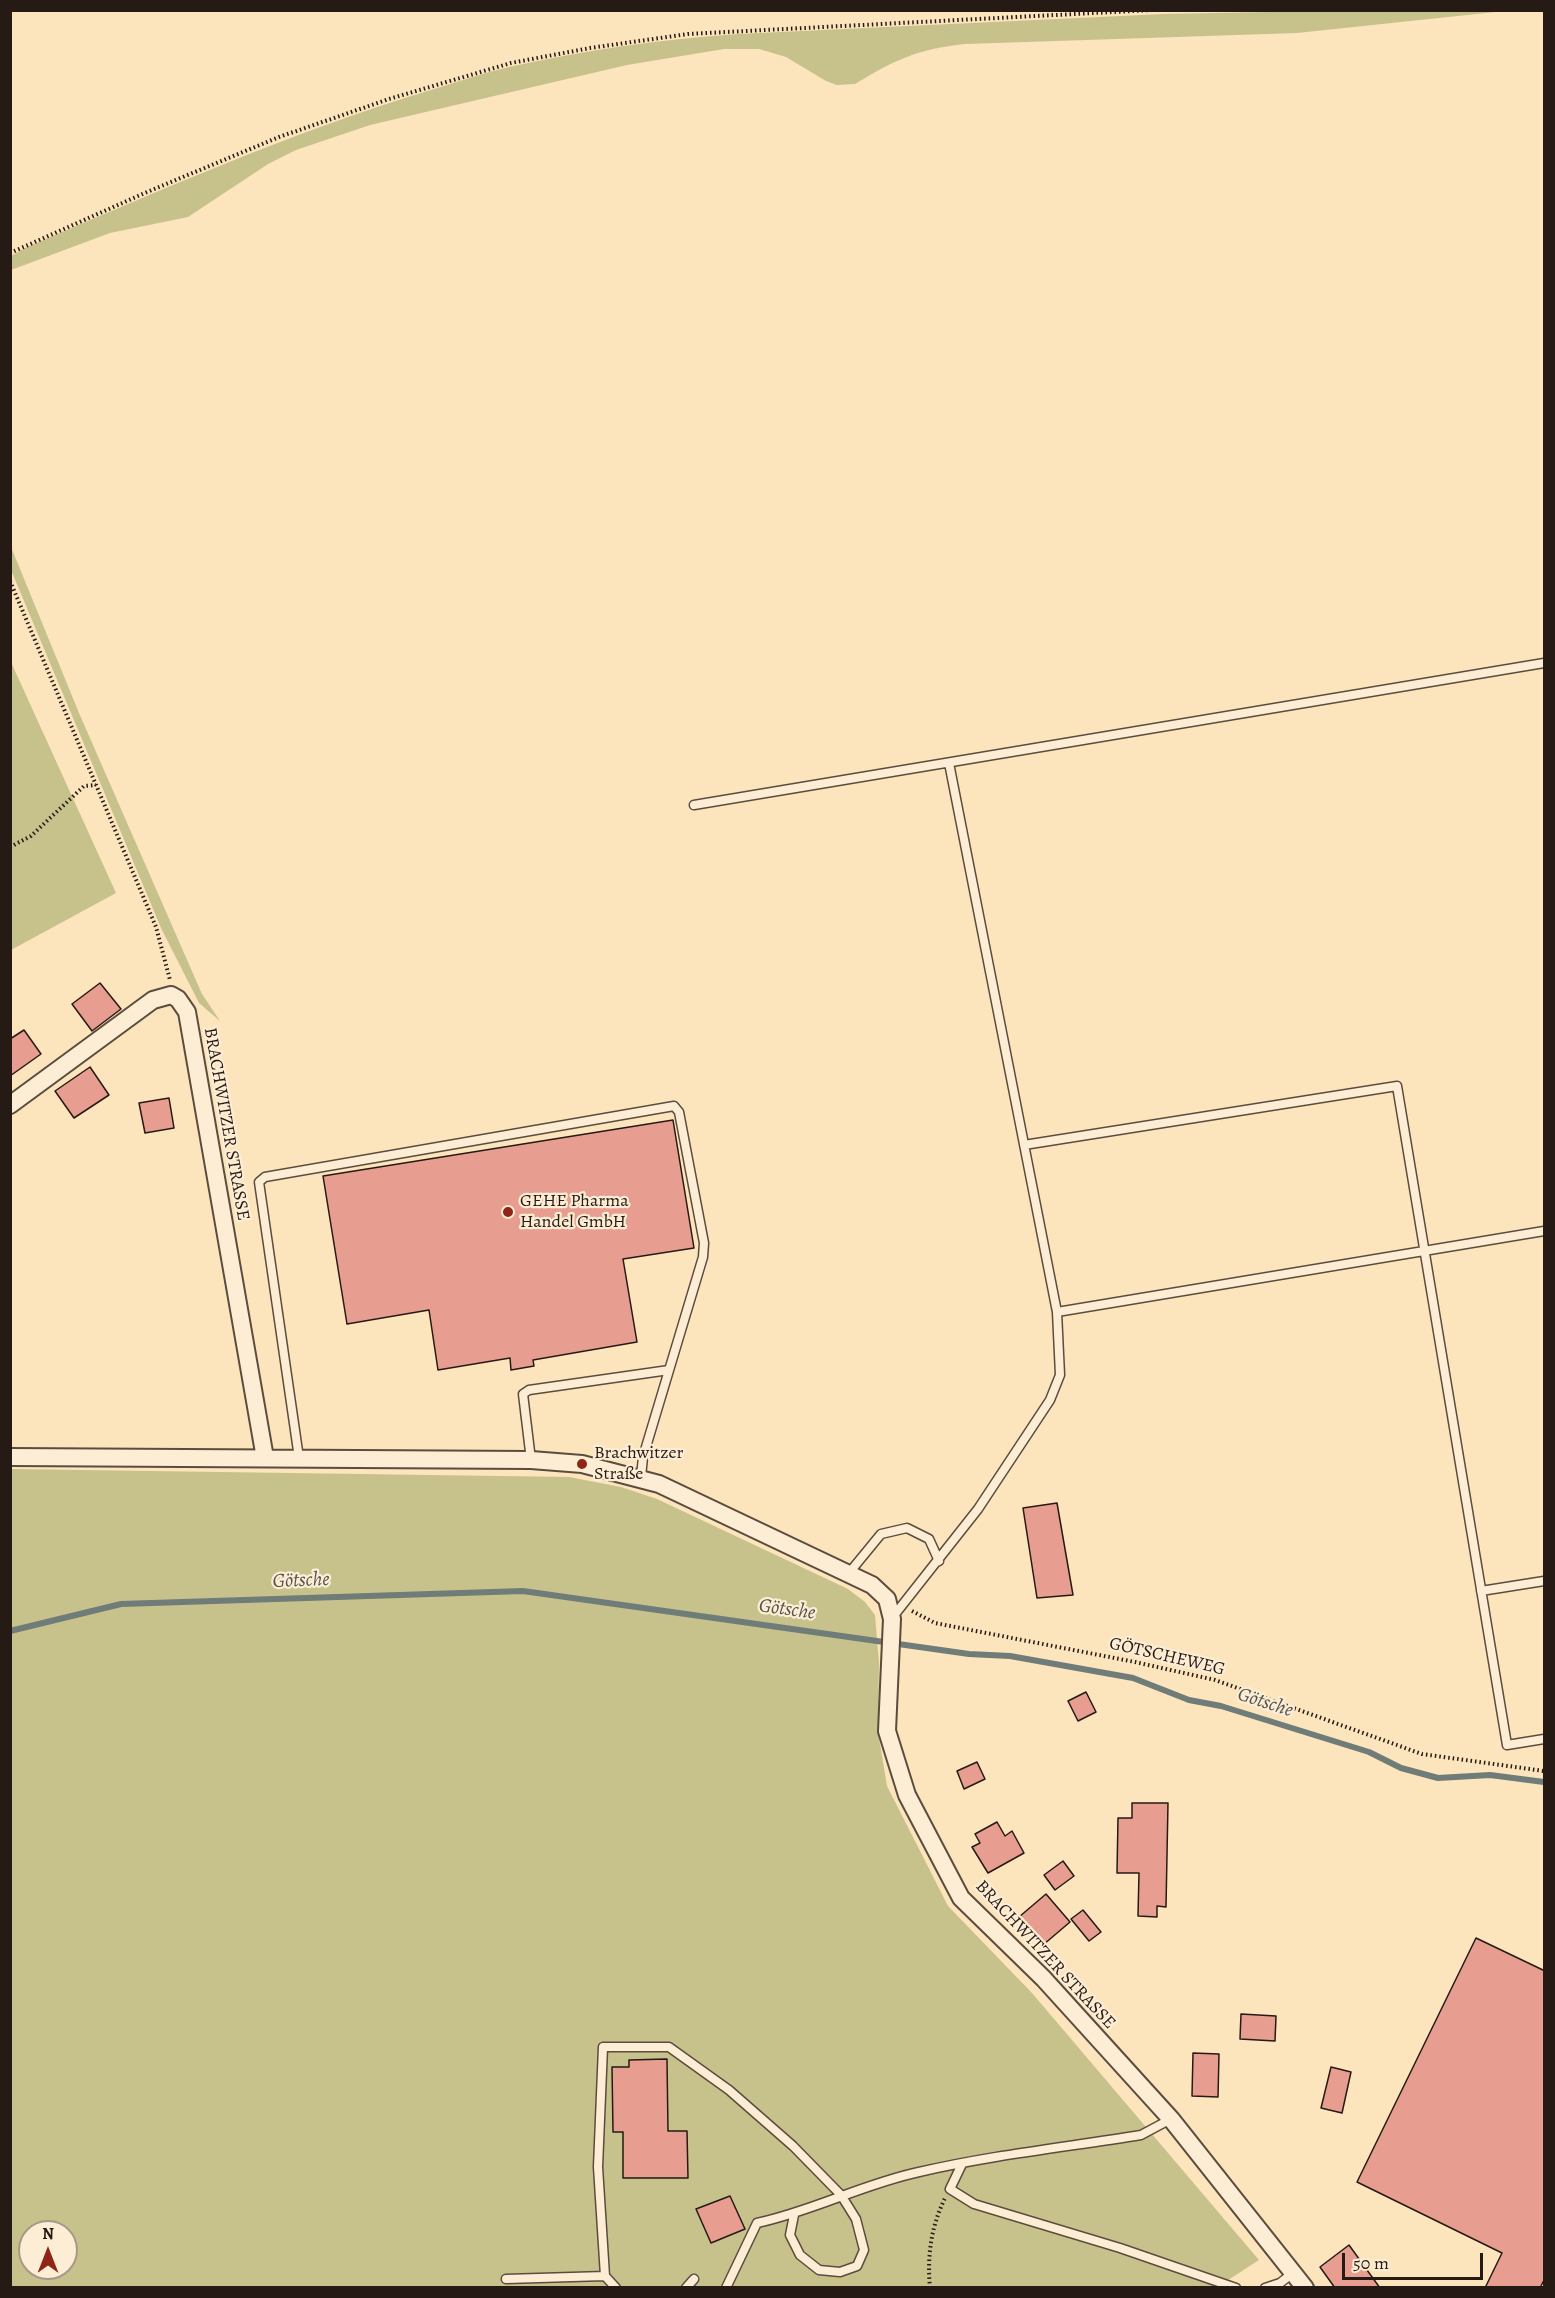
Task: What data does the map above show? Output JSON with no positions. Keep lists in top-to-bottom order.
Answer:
{
  "streets": {
    "street": ["BRACHWITZER STRASSE"],
    "path": ["GÖTSCHEWEG"]
  },
  "crossings": [
    ["BRACHWITZER STRASSE", "GÖTSCHEWEG"]
  ],
  "water": ["Götsche"],
  "places": ["GEHE Pharma Handel GmbH", "Brachwitzer Straße"],
  "scale_bar": "50 m",
  "north": "top"
}
